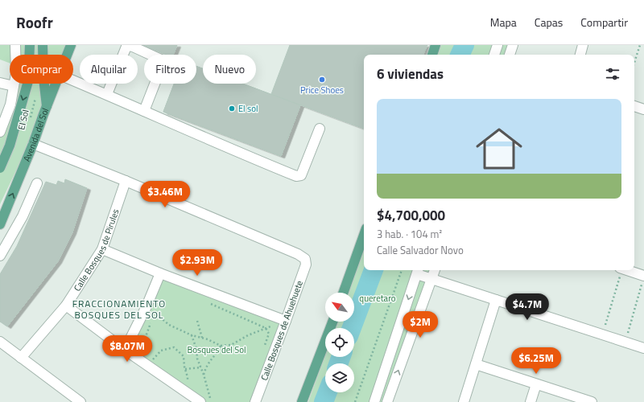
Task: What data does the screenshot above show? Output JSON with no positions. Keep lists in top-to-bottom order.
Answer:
{
  "streets": {
    "main road": ["Avenida del Sol"],
    "street": ["Calle Bosques de Pirules", "Calle Bosques de Ahuehuete"],
    "path": ["El Sol"]
  },
  "crossings": [
    ["Calle Bosques de Pirules", "Calle Bosques de Ahuehuete"]
  ],
  "districts": ["FRACCIONAMIENTO BOSQUES DEL SOL"],
  "parks": ["queretaro", "Bosques del Sol"],
  "places": ["Price Shoes", "El sol"],
  "north": "top left",
  "page": {
    "header": "Roofr",
    "nav": ["Mapa", "Capas", "Compartir"],
    "chip": [
      "Comprar",
      "Alquilar",
      "Filtros",
      "Nuevo"
    ],
    "heading": "6 viviendas",
    "list": [
      {
        "name": "$4,700,000",
        "note": "3 hab. · 104 m² · Calle Salvador Novo"
      }
    ],
    "price": [
      "$3.46M",
      "$2.93M",
      "$4.7M",
      "$2M",
      "$8.07M",
      "$6.25M"
    ]
  }
}
